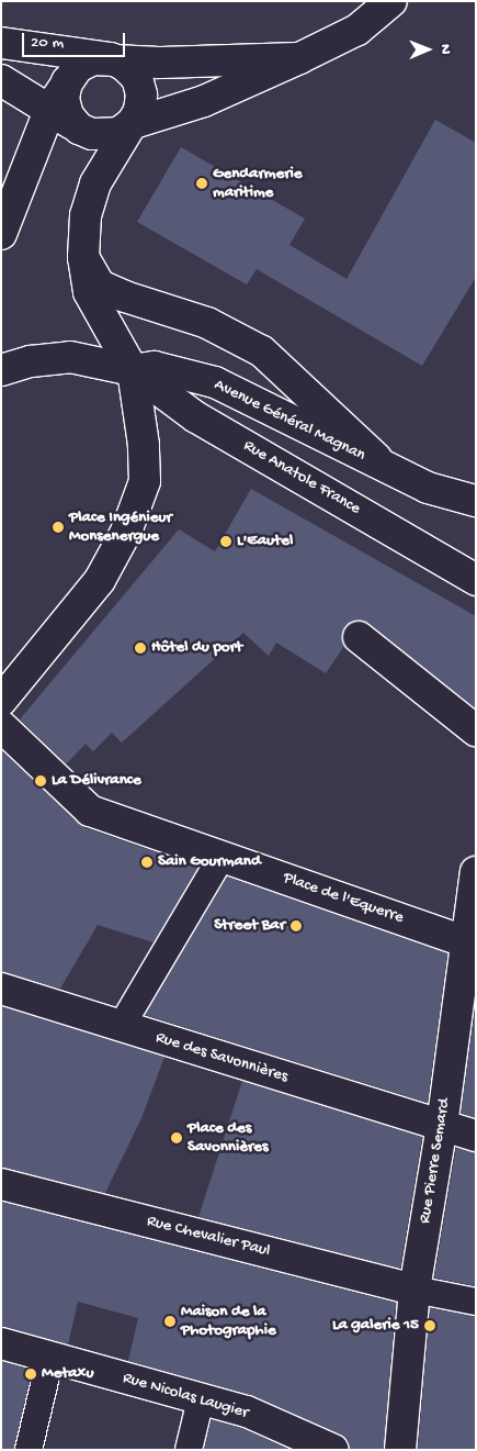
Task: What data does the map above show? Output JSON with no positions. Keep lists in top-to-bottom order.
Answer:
{
  "streets": {
    "street": [
      "Avenue Général Magnan",
      "Rue Anatole France",
      "Place de l'Equerre",
      "Rue des Savonnières",
      "Rue Pierre Semard",
      "Rue Chevalier Paul",
      "Rue Nicolas Laugier"
    ]
  },
  "crossings": [
    ["Avenue Général Magnan", "Rue Anatole France"],
    ["Place de l'Equerre", "Rue Pierre Semard"],
    ["Rue des Savonnières", "Rue Pierre Semard"],
    ["Rue Pierre Semard", "Rue Chevalier Paul"]
  ],
  "places": [
    "Gendarmerie maritime",
    "Place Ingénieur Monsenergue",
    "L'Eautel",
    "Hôtel du port",
    "La Délivrance",
    "Sain Gourmand",
    "Street Bar",
    "Place des Savonnières",
    "Maison de la Photographie",
    "La galerie 15",
    "Metaxu"
  ],
  "scale_bar": "20 m",
  "north": "right"
}
